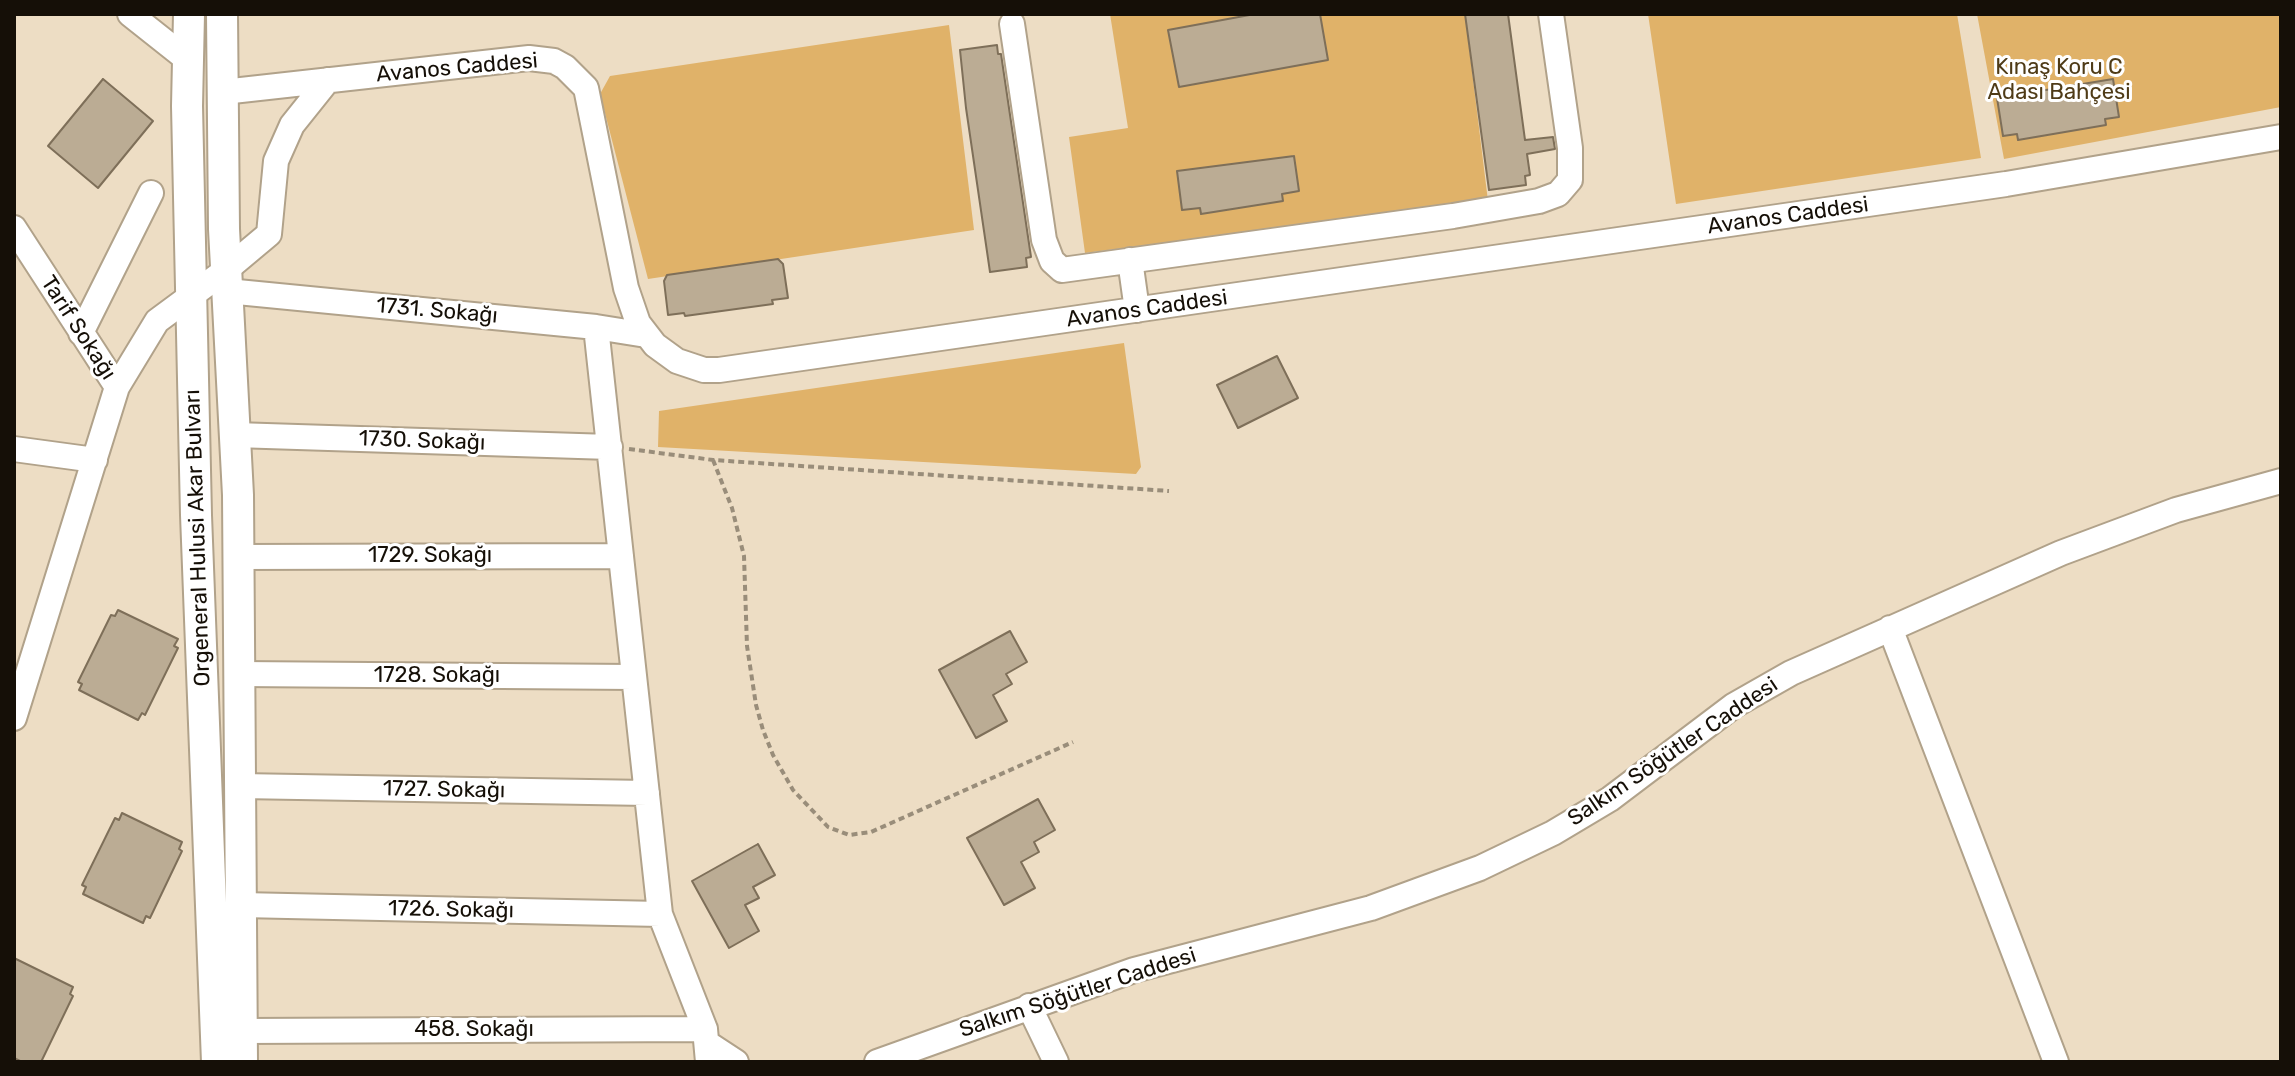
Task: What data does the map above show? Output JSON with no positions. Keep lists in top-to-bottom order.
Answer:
{
  "streets": {
    "main road": ["Orgeneral Hulusi Akar Bulvarı"],
    "street": [
      "Avanos Caddesi",
      "1731. Sokağı",
      "Tarif Sokağı",
      "1730. Sokağı",
      "1729. Sokağı",
      "1728. Sokağı",
      "Salkım Söğütler Caddesi",
      "1727. Sokağı",
      "1726. Sokağı",
      "458. Sokağı"
    ]
  },
  "crossings": [
    ["Avanos Caddesi", "1731. Sokağı"],
    ["Avanos Caddesi", "Orgeneral Hulusi Akar Bulvarı"],
    ["1731. Sokağı", "Orgeneral Hulusi Akar Bulvarı"],
    ["1730. Sokağı", "Orgeneral Hulusi Akar Bulvarı"],
    ["Orgeneral Hulusi Akar Bulvarı", "1729. Sokağı"],
    ["Orgeneral Hulusi Akar Bulvarı", "1728. Sokağı"],
    ["Orgeneral Hulusi Akar Bulvarı", "1727. Sokağı"],
    ["Orgeneral Hulusi Akar Bulvarı", "1726. Sokağı"],
    ["Orgeneral Hulusi Akar Bulvarı", "458. Sokağı"]
  ],
  "parks": ["Kınaş Koru C Adası Bahçesi"]
}
